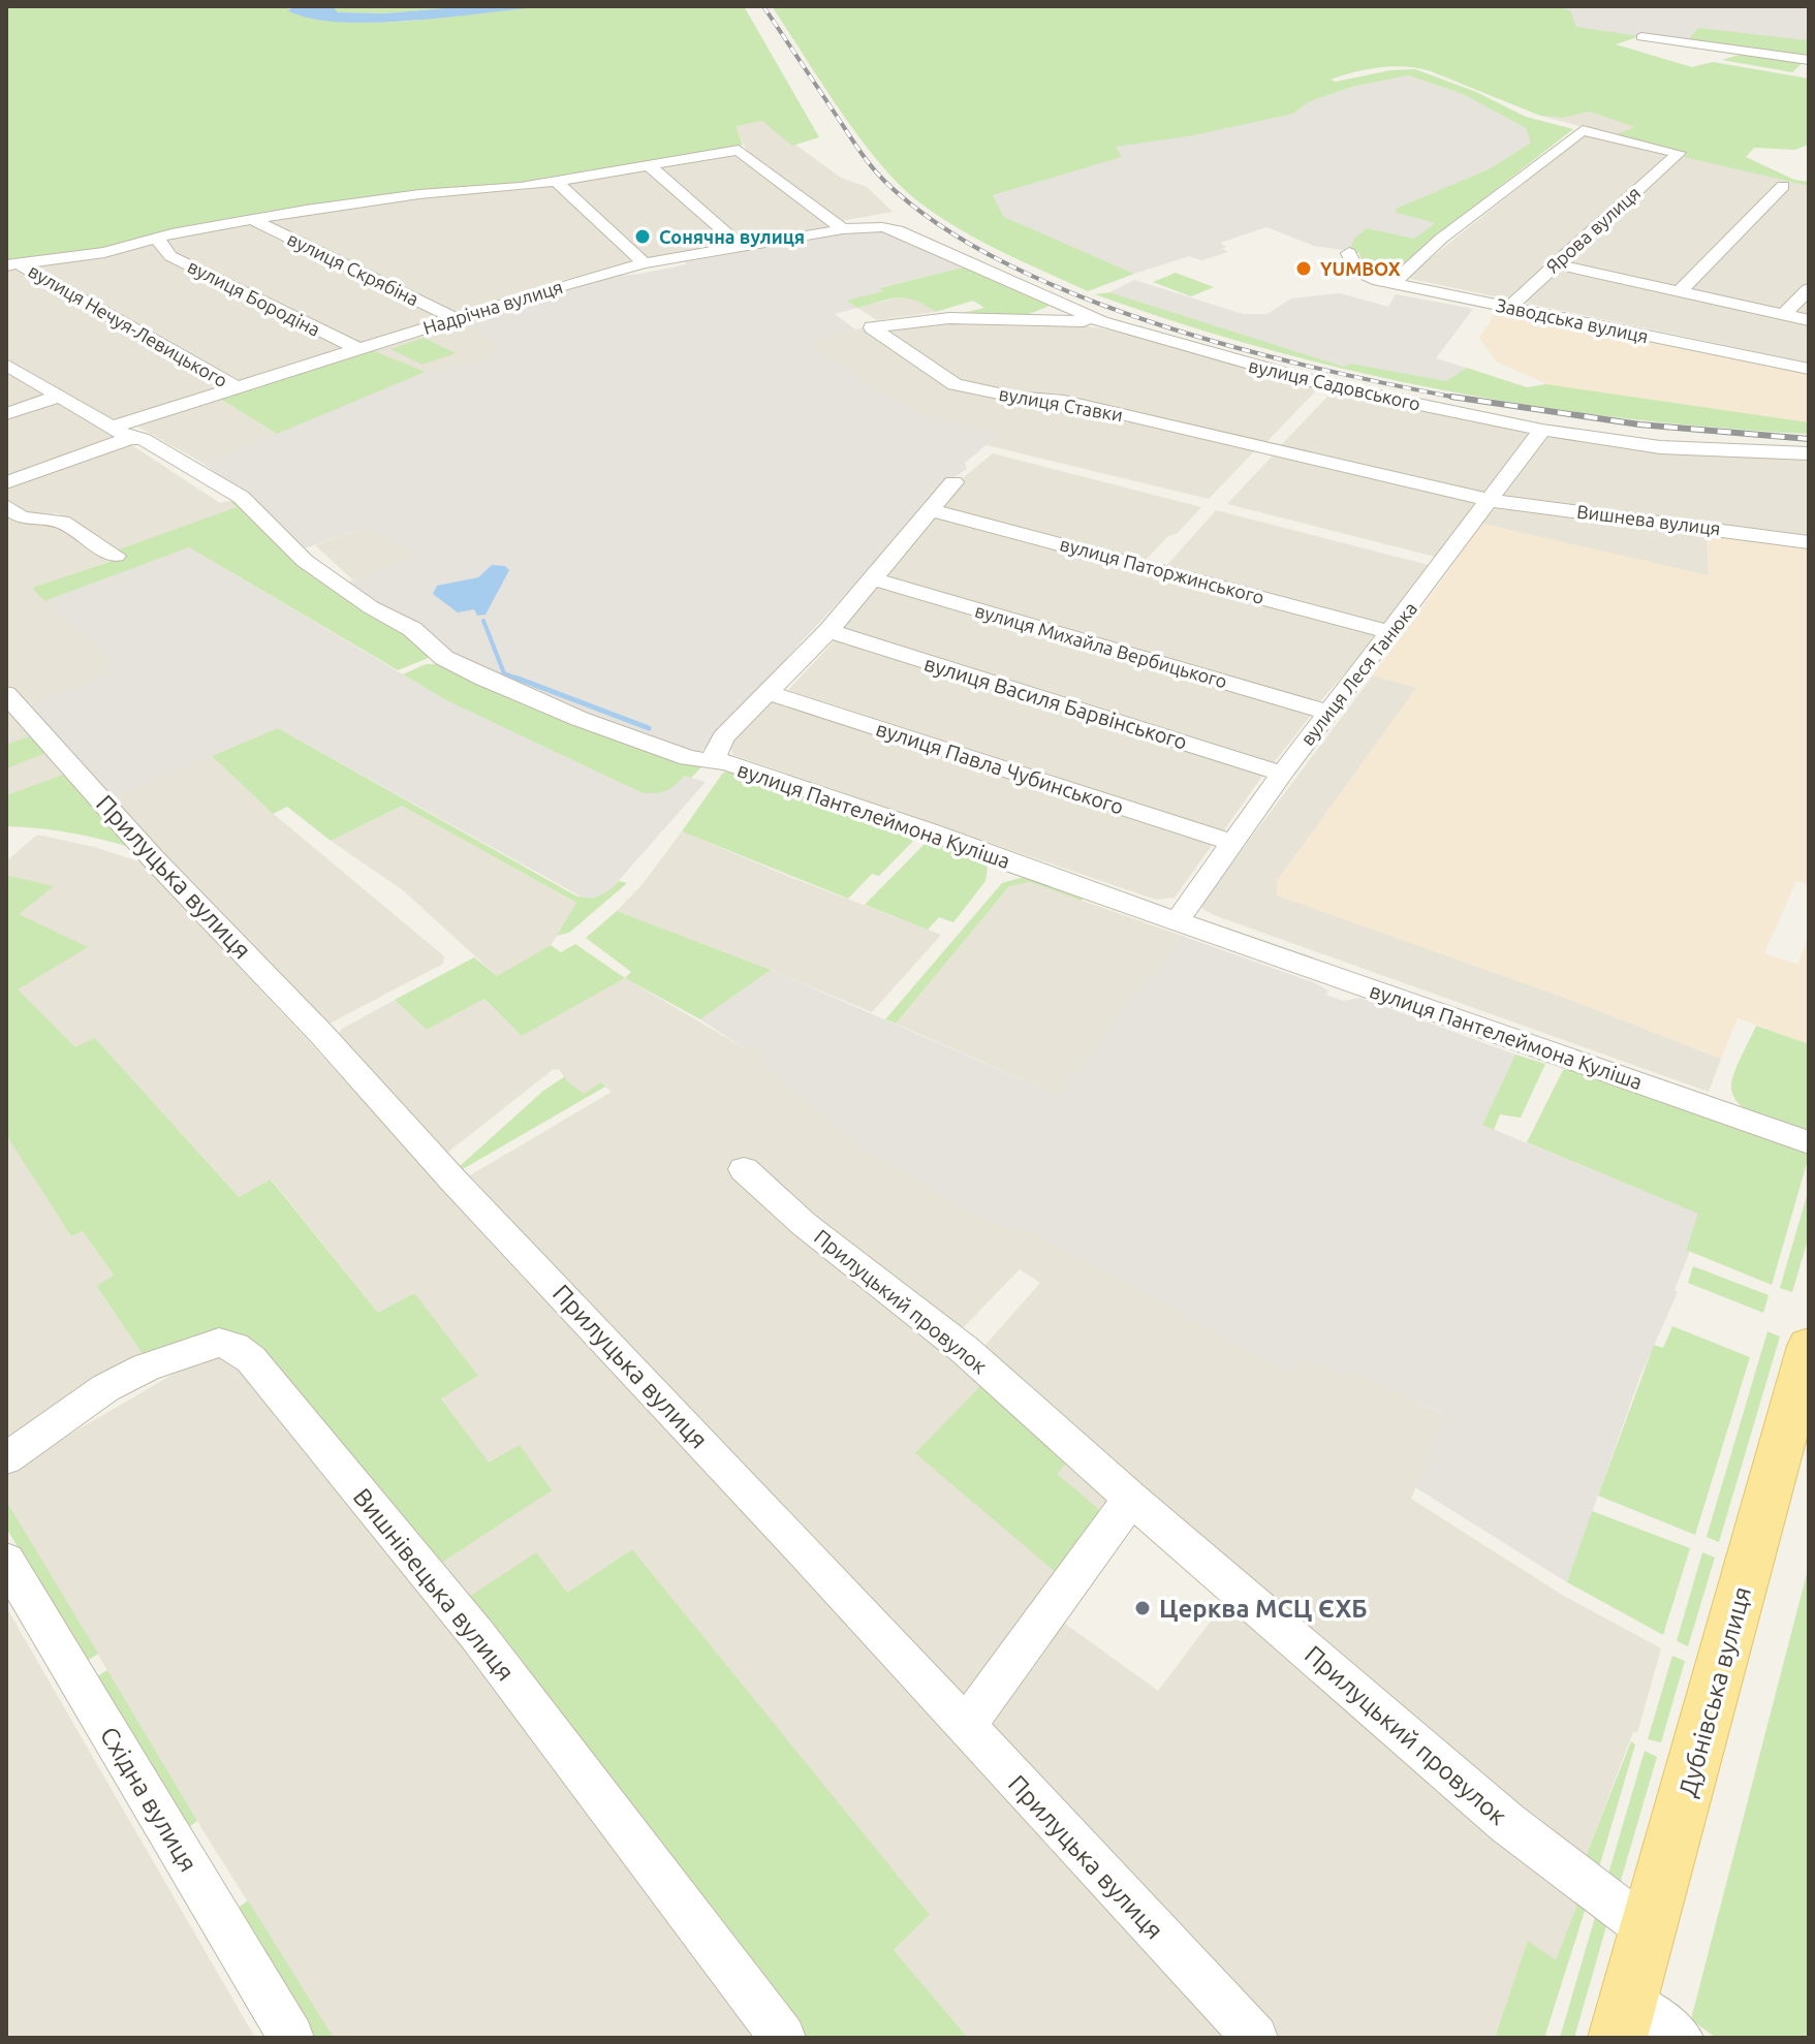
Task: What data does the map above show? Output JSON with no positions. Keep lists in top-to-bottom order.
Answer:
{
  "streets": {
    "main road": ["Дубнівська вулиця"],
    "street": [
      "Ярова вулиця",
      "вулиця Скрябіна",
      "вулиця Бородіна",
      "Надрічна вулиця",
      "Заводська вулиця",
      "вулиця Нечуя-Левицького",
      "вулиця Садовського",
      "вулиця Ставки",
      "Вишнева вулиця",
      "вулиця Паторжинського",
      "вулиця Михайла Вербицького",
      "вулиця Леся Танюка",
      "вулиця Василя Барвінського",
      "вулиця Павла Чубинського",
      "вулиця Пантелеймона Куліша",
      "Прилуцька вулиця",
      "Прилуцький провулок",
      "Вишнівецька вулиця",
      "Східна вулиця"
    ]
  },
  "crossings": [
    ["Ярова вулиця", "Заводська вулиця"],
    ["вулиця Скрябіна", "Надрічна вулиця"],
    ["вулиця Бородіна", "Надрічна вулиця"],
    ["Надрічна вулиця", "вулиця Нечуя-Левицького"],
    ["Надрічна вулиця", "вулиця Садовського"],
    ["Надрічна вулиця", "вулиця Пантелеймона Куліша"],
    ["вулиця Садовського", "вулиця Ставки"],
    ["вулиця Садовського", "вулиця Леся Танюка"],
    ["вулиця Ставки", "Вишнева вулиця"],
    ["вулиця Ставки", "вулиця Леся Танюка"],
    ["Вишнева вулиця", "вулиця Леся Танюка"],
    ["вулиця Паторжинського", "вулиця Леся Танюка"],
    ["вулиця Михайла Вербицького", "вулиця Леся Танюка"],
    ["вулиця Леся Танюка", "вулиця Василя Барвінського"],
    ["вулиця Леся Танюка", "вулиця Павла Чубинського"],
    ["вулиця Леся Танюка", "вулиця Пантелеймона Куліша"],
    ["Прилуцький провулок", "Дубнівська вулиця"]
  ],
  "places": ["Сонячна вулиця", "YUMBOX", "Церква МСЦ ЄХБ"]
}
